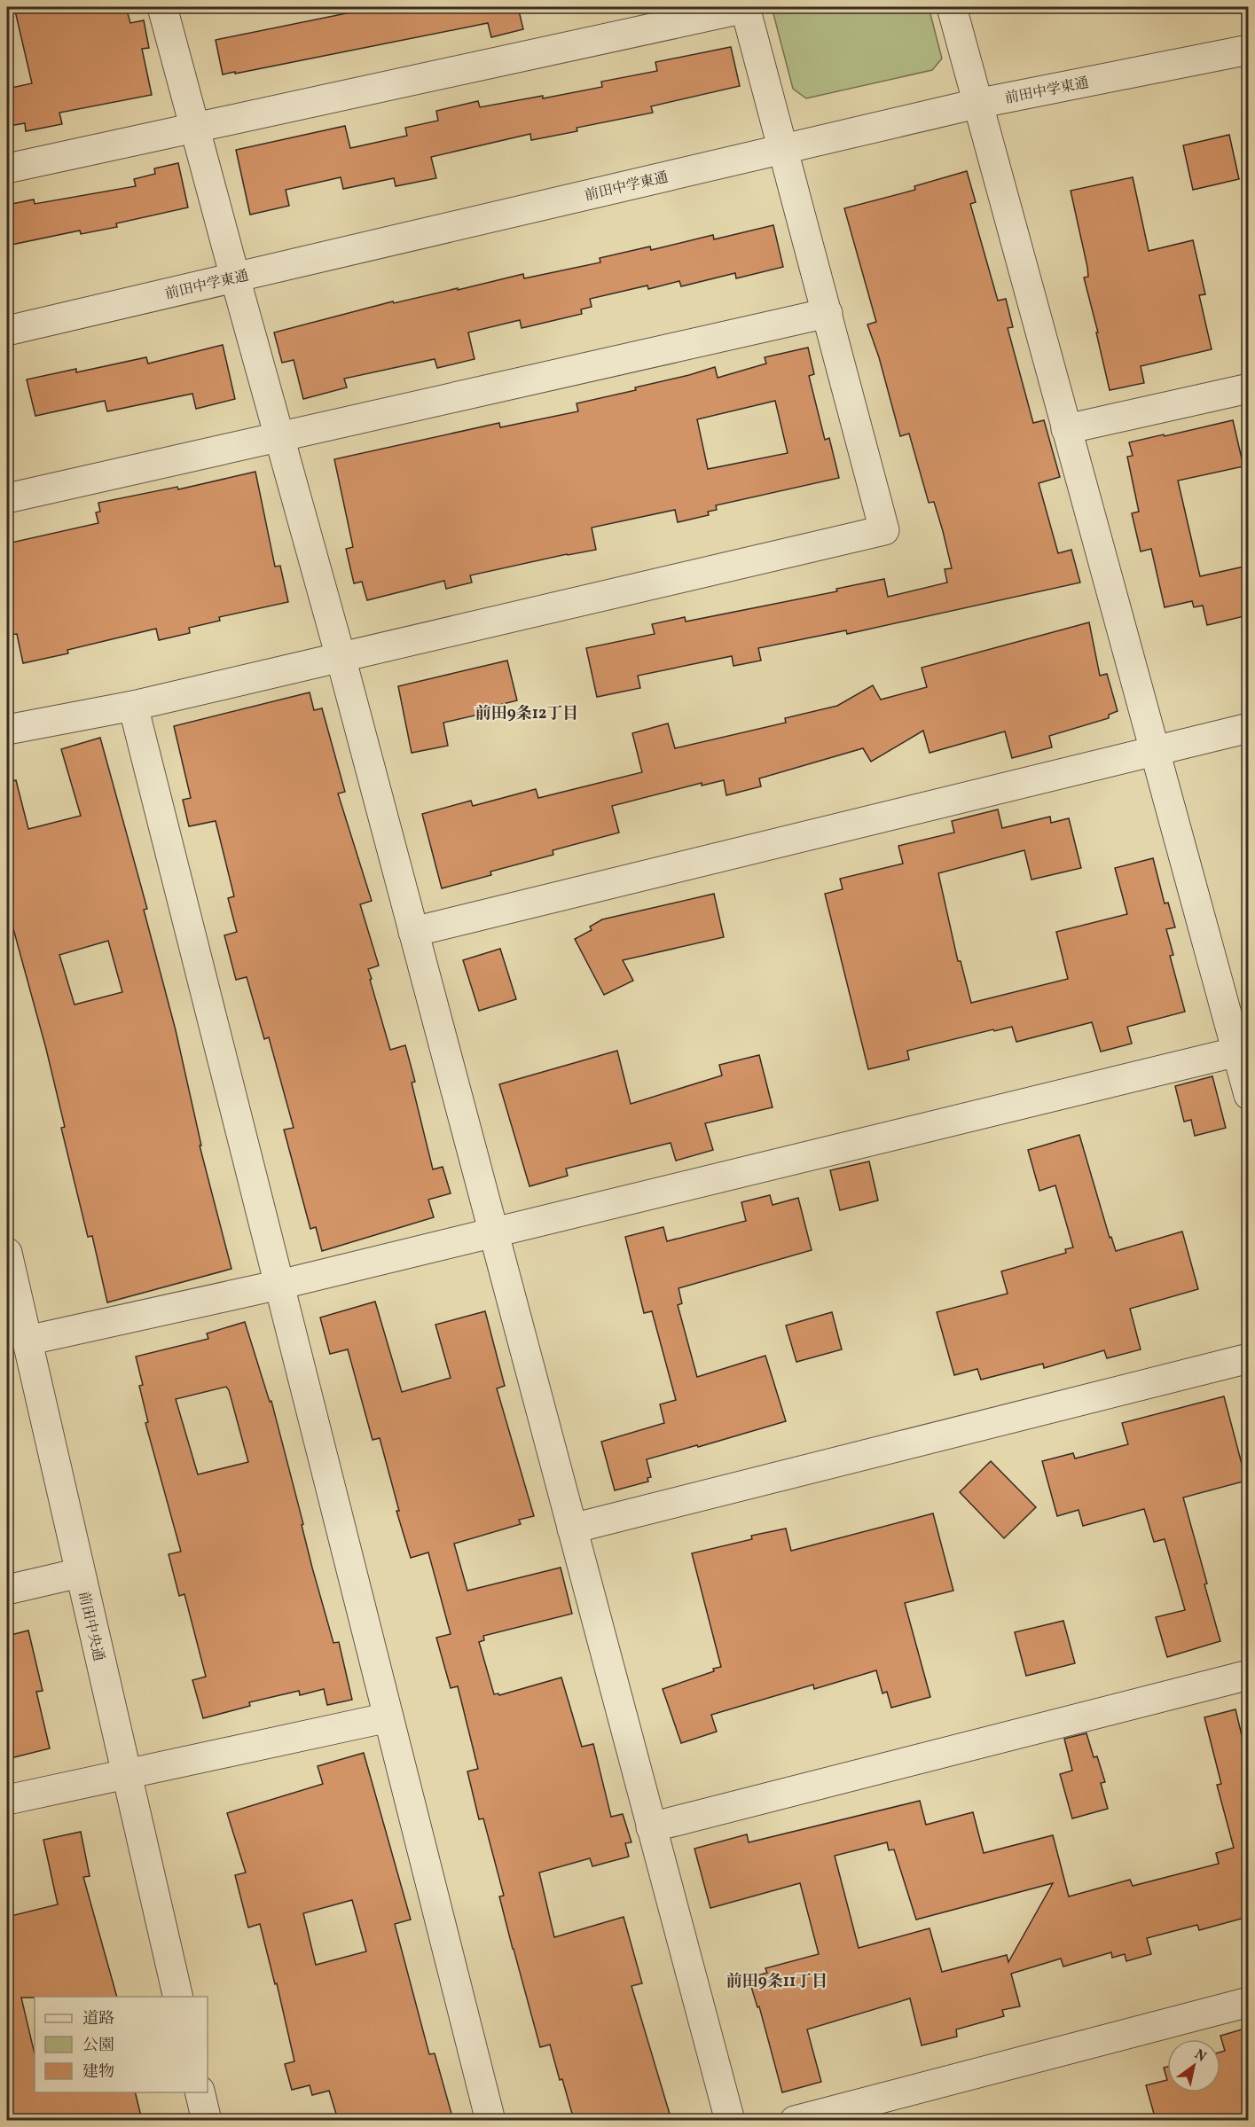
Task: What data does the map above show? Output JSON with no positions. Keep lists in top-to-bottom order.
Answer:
{
  "streets": {
    "street": ["前田中学東通", "前田中央通"]
  },
  "districts": ["前田9条12丁目", "前田9条11丁目"],
  "legend": ["道路", "公園", "建物"],
  "north": "top right"
}
